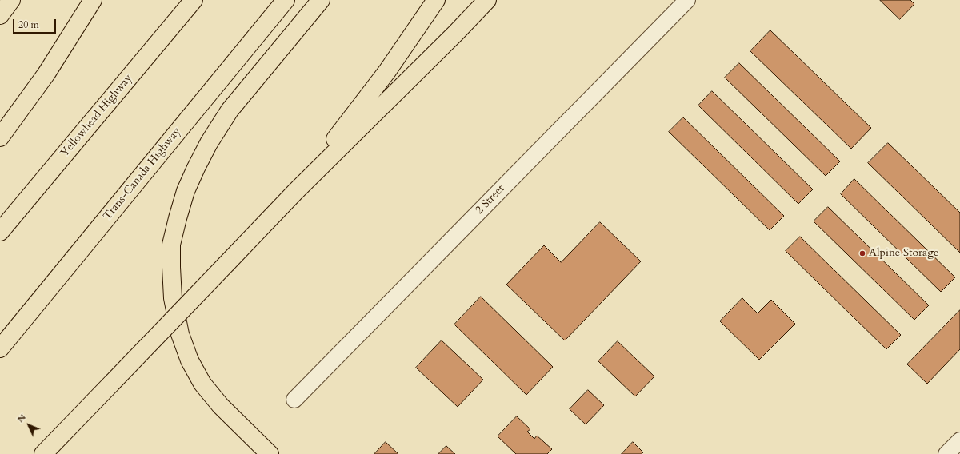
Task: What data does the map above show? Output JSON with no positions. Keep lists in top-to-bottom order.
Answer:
{
  "streets": {
    "highway": ["Yellowhead Highway", "Trans-Canada Highway"],
    "street": ["2 Street"]
  },
  "places": ["Alpine Storage"],
  "scale_bar": "20 m",
  "north": "top left"
}
